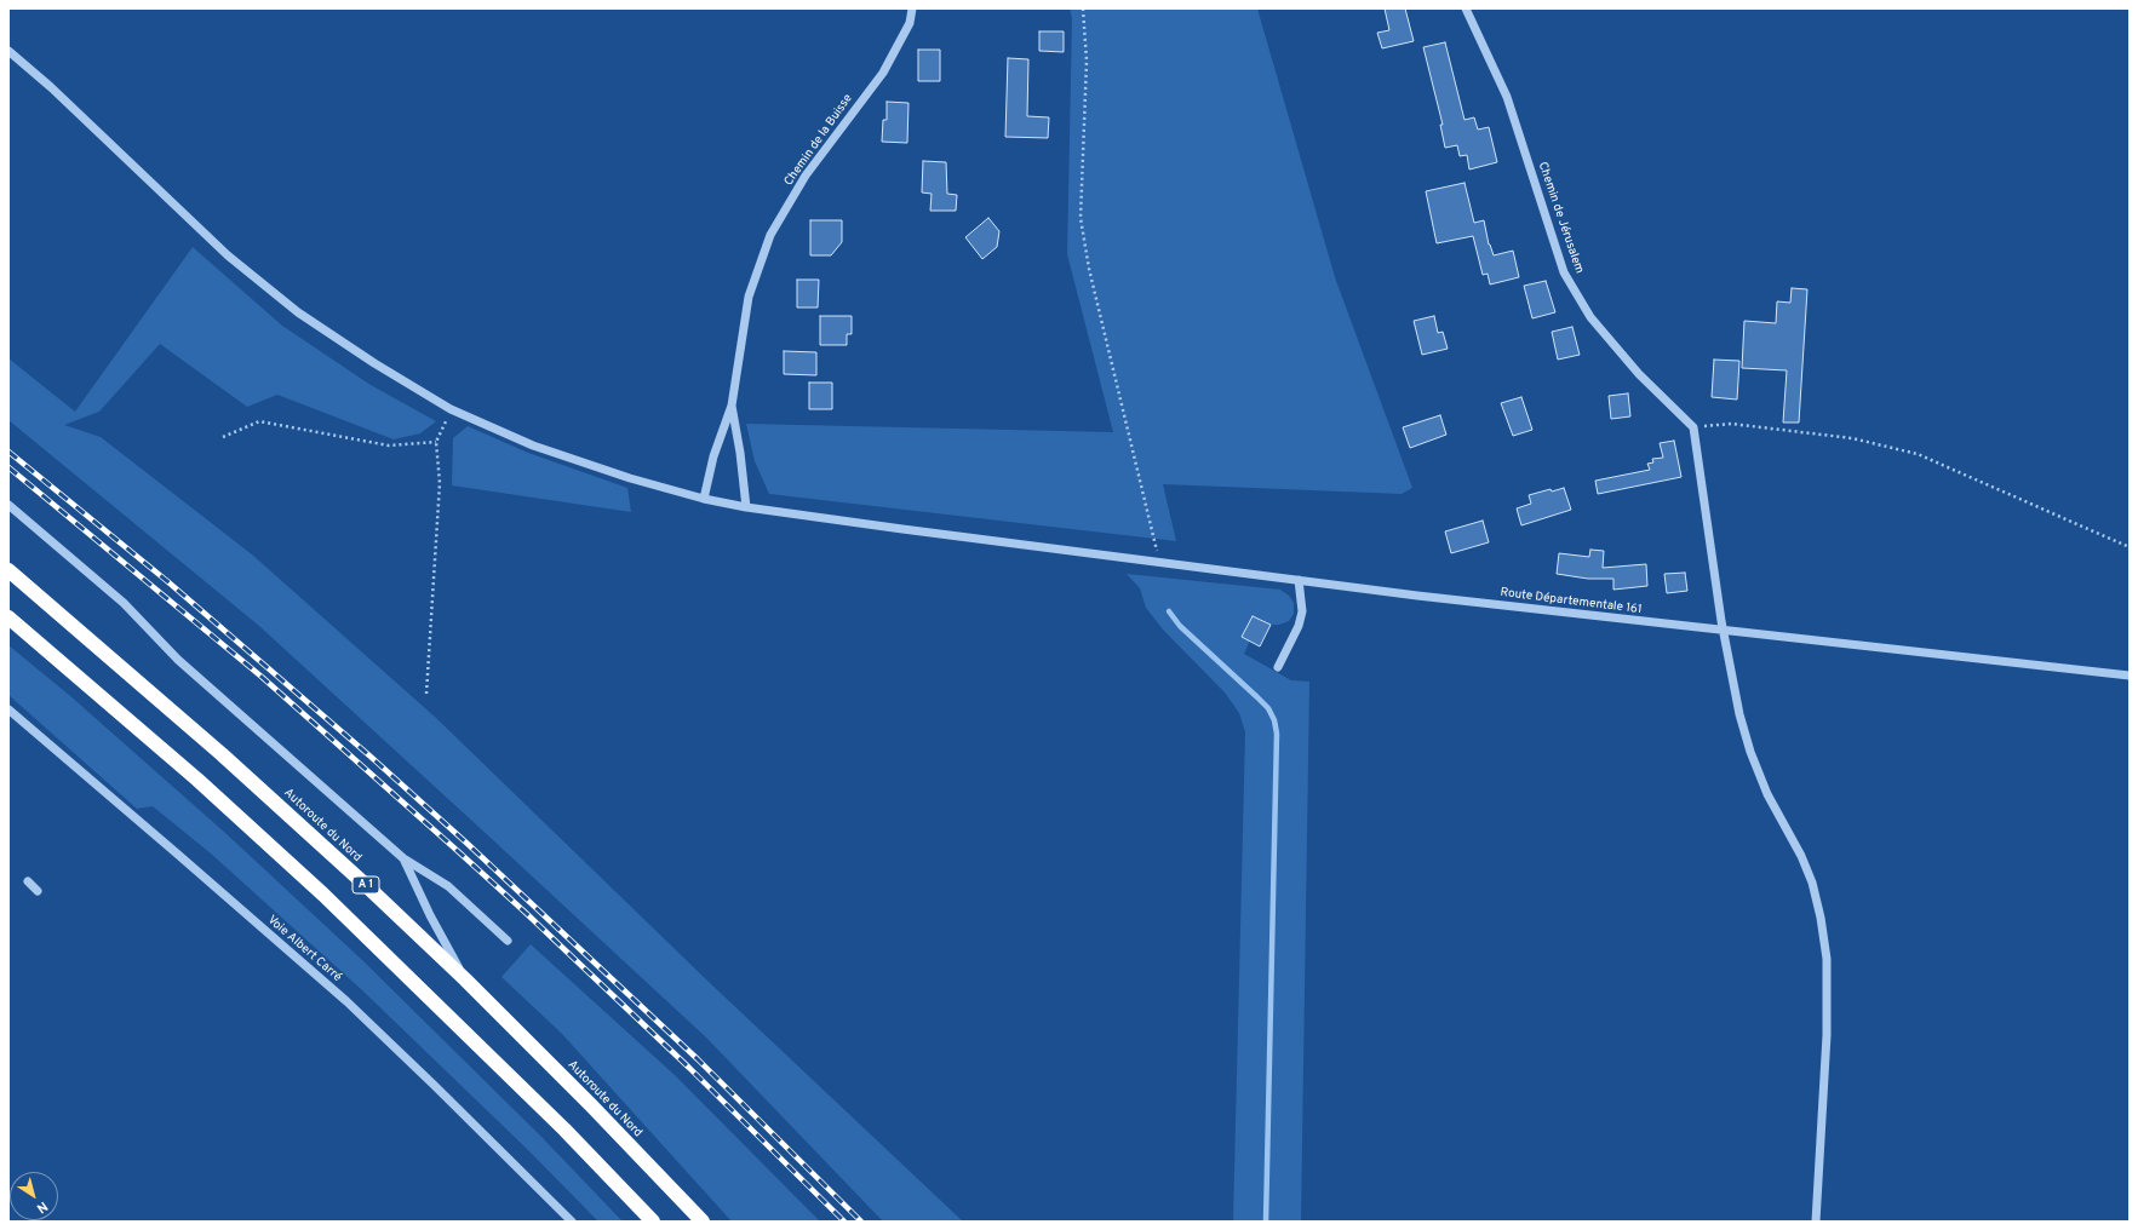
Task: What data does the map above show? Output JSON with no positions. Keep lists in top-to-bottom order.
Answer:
{
  "streets": {
    "highway": ["Autoroute du Nord", "A 1"],
    "street": [
      "Chemin de la Buisse",
      "Chemin de Jérusalem",
      "Route Départementale 161",
      "Voie Albert Carré"
    ]
  },
  "crossings": [
    ["Chemin de la Buisse", "Route Départementale 161"]
  ],
  "north": "bottom right"
}
